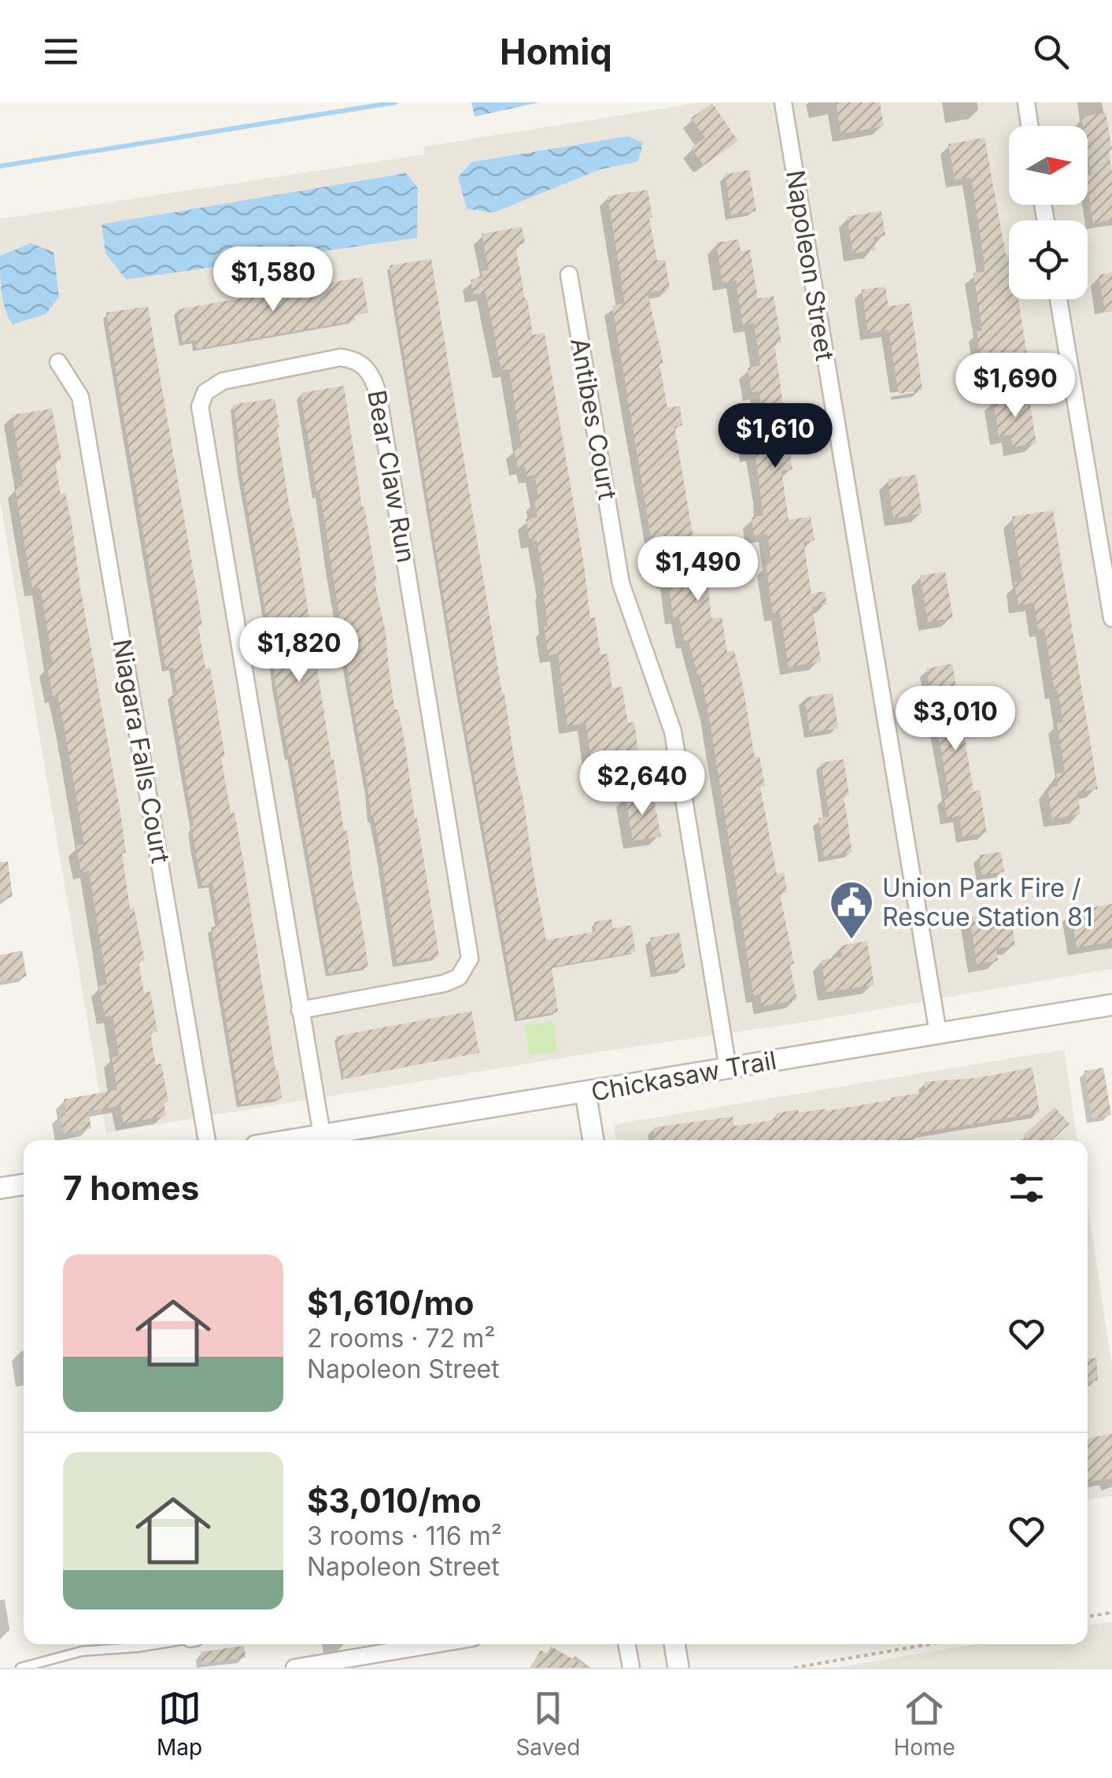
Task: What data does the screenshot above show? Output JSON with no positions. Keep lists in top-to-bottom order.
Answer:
{
  "streets": {
    "street": [
      "Napoleon Street",
      "Antibes Court",
      "Bear Claw Run",
      "Niagara Falls Court",
      "Chickasaw Trail"
    ]
  },
  "crossings": [
    ["Napoleon Street", "Chickasaw Trail"],
    ["Antibes Court", "Chickasaw Trail"],
    ["Bear Claw Run", "Chickasaw Trail"]
  ],
  "places": {
    "public building": ["Union Park Fire / Rescue Station 81"]
  },
  "north": "right",
  "page": {
    "header": "Homiq",
    "price": [
      "$1,580",
      "$1,690",
      "$1,610",
      "$1,490",
      "$1,820",
      "$3,010",
      "$2,640"
    ],
    "heading": "7 homes",
    "list": [
      {
        "name": "$1,610/mo",
        "note": "2 rooms · 72 m² · Napoleon Street"
      },
      {
        "name": "$3,010/mo",
        "note": "3 rooms · 116 m² · Napoleon Street"
      }
    ],
    "tabs": ["Map", "Saved", "Home"]
  }
}
